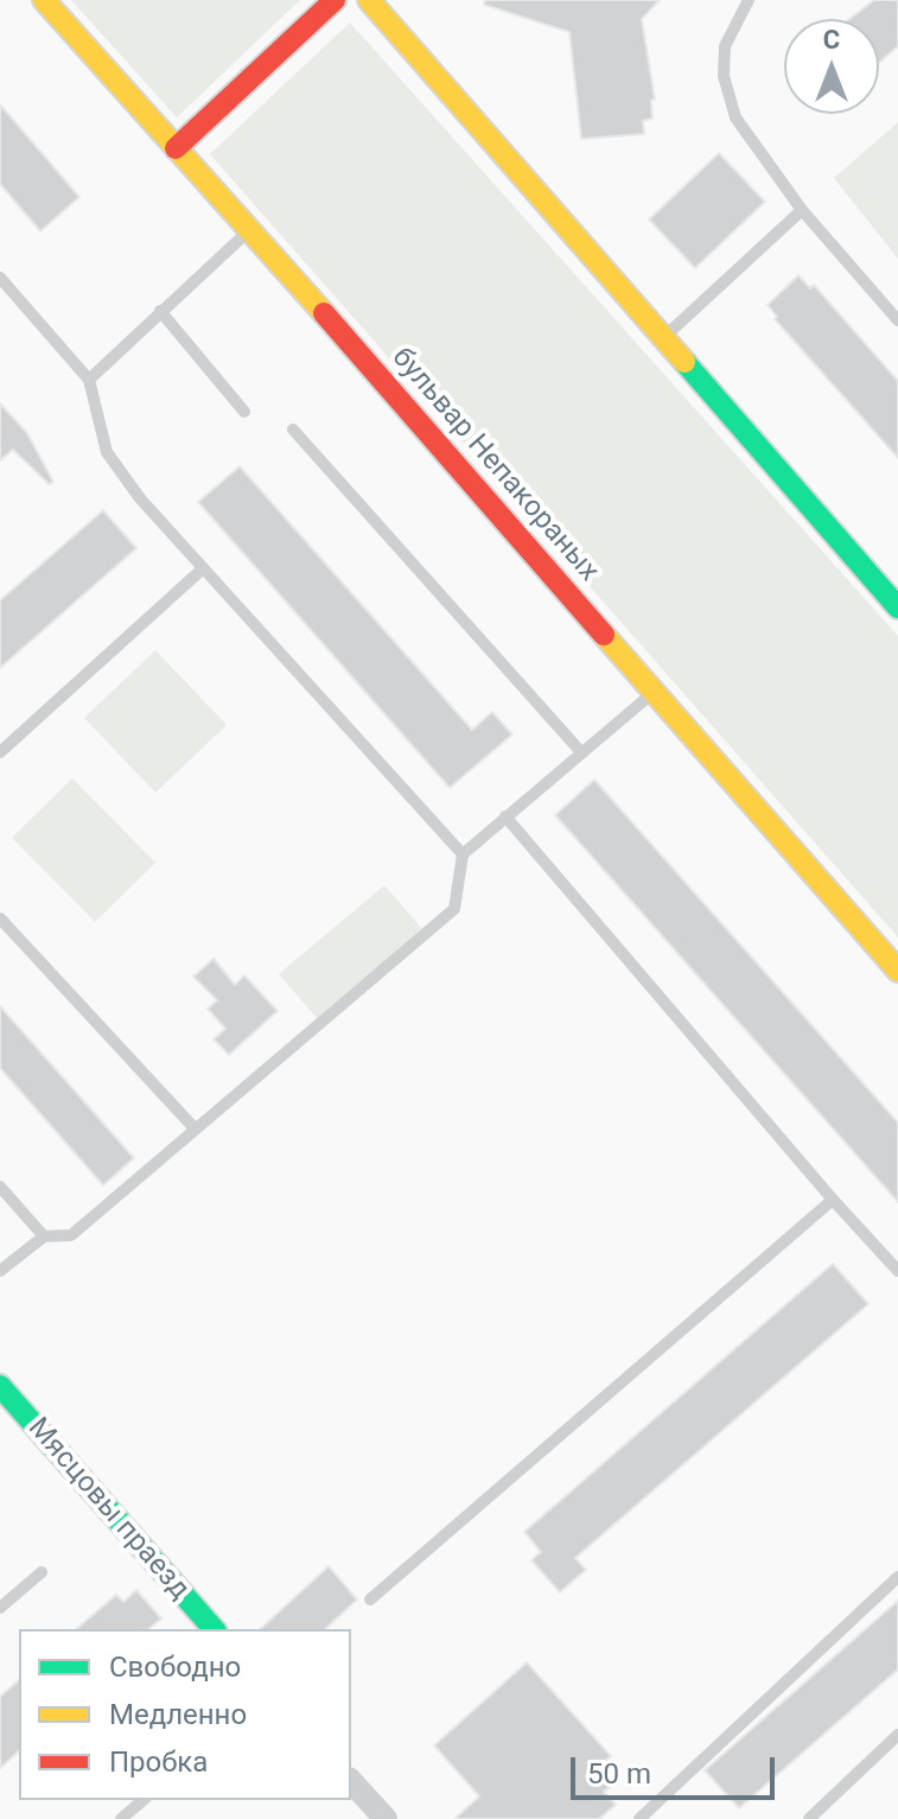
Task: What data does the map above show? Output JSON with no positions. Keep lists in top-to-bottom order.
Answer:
{
  "streets": {
    "main road": ["бульвар Непакораных", "Мясцовы праезд"]
  },
  "legend": ["Свободно", "Медленно", "Пробка"],
  "scale_bar": "50 m",
  "north": "top"
}
